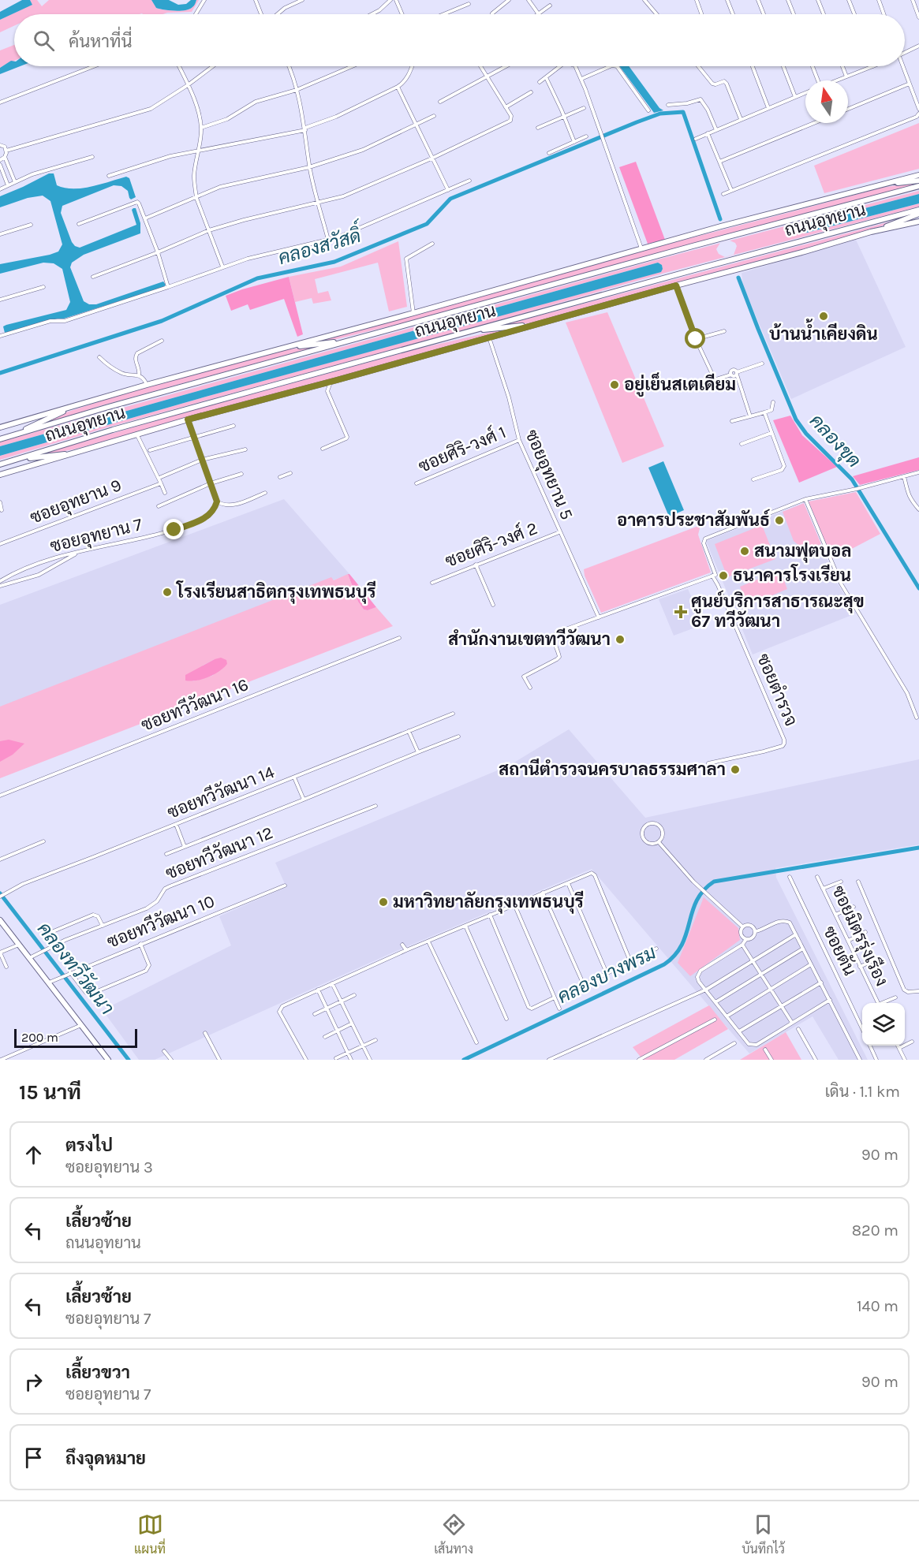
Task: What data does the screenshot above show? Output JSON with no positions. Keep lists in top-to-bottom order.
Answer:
{
  "streets": {
    "main road": ["ถนนอุทยาน"],
    "street": [
      "ซอยศิริ-วงศ์ 1",
      "ซอยอุทยาน 5",
      "ซอยอุทยาน 9",
      "ซอยอุทยาน 7",
      "ซอยศิริ-วงศ์ 2",
      "ซอยตำรวจ",
      "ซอยทวีวัฒนา 16",
      "ซอยทวีวัฒนา 14",
      "ซอยทวีวัฒนา 12",
      "ซอยทวีวัฒนา 10",
      "ซอยมิตรรุ่งเรือง",
      "ซอยตัน"
    ]
  },
  "crossings": [
    ["ถนนอุทยาน", "ซอยอุทยาน 5"],
    ["ซอยศิริ-วงศ์ 1", "ซอยอุทยาน 5"],
    ["ซอยอุทยาน 5", "ซอยศิริ-วงศ์ 2"]
  ],
  "water": [
    "คลองสวัสดิ์",
    "คลองขุด",
    "คลองทวีวัฒนา",
    "คลองบางพรม"
  ],
  "places": {
    "other": [
      "บ้านน้ำเคียงดิน",
      "อยู่เย็นสเตเดียม",
      "อาคารประชาสัมพันธ์",
      "สนามฟุตบอล",
      "ธนาคารโรงเรียน",
      "โรงเรียนสาธิตกรุงเทพธนบุรี",
      "สำนักงานเขตทวีวัฒนา",
      "สถานีตำรวจนครบาลธรรมศาลา",
      "มหาวิทยาลัยกรุงเทพธนบุรี"
    ],
    "health": ["ศูนย์บริการสาธารณะสุข 67 ทวีวัฒนา"]
  },
  "scale_bar": "200 m",
  "north": "top",
  "page": {
    "search": "ค้นหาที่นี่",
    "scale": "200 m",
    "heading": ["15 นาที", "เดิน · 1.1 km"],
    "list": [
      ["ตรงไป", "ซอยอุทยาน 3", "90 m"],
      ["เลี้ยวซ้าย", "ถนนอุทยาน", "820 m"],
      ["เลี้ยวซ้าย", "ซอยอุทยาน 7", "140 m"],
      ["เลี้ยวขวา", "ซอยอุทยาน 7", "90 m"],
      "ถึงจุดหมาย"
    ],
    "nav": ["แผนที่", "เส้นทาง", "บันทึกไว้"]
  }
}
